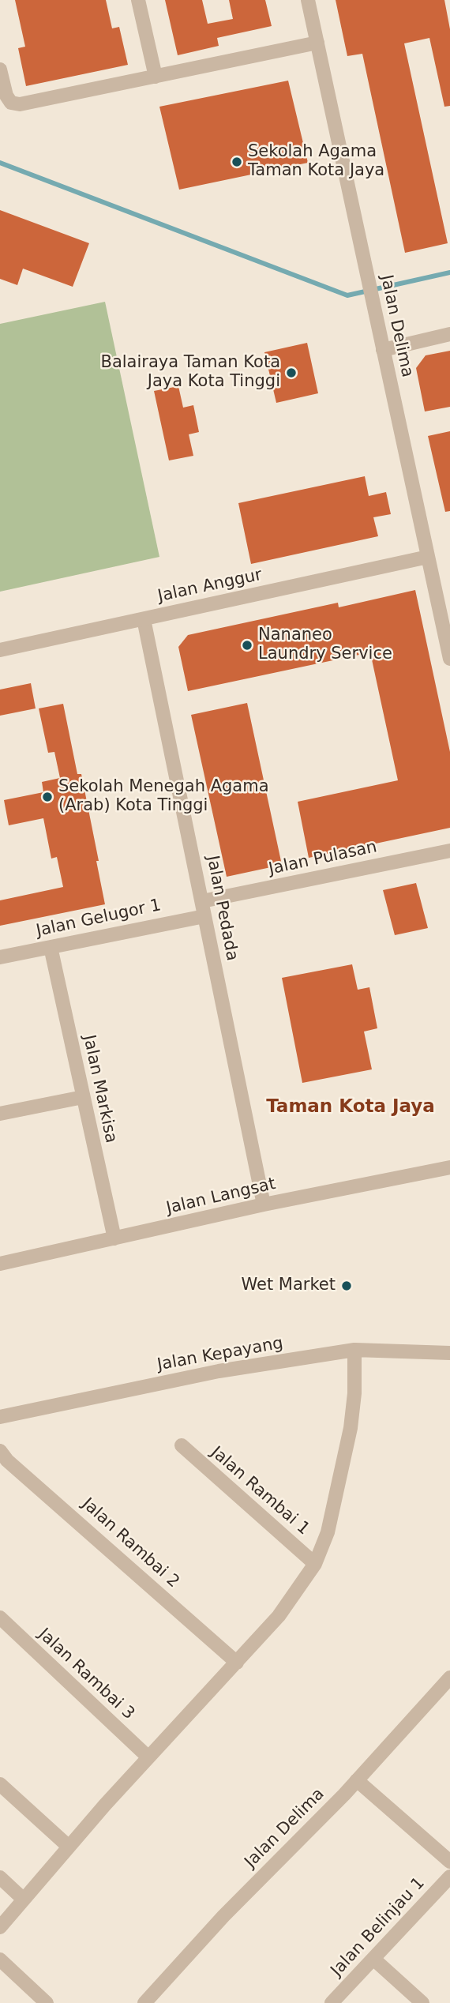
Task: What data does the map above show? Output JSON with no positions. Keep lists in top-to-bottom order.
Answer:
{
  "streets": {
    "street": [
      "Jalan Delima",
      "Jalan Anggur",
      "Jalan Pulasan",
      "Jalan Pedada",
      "Jalan Gelugor 1",
      "Jalan Markisa",
      "Jalan Langsat",
      "Jalan Kepayang",
      "Jalan Rambai 1",
      "Jalan Rambai 2",
      "Jalan Rambai 3",
      "Jalan Belinjau 1"
    ]
  },
  "crossings": [
    ["Jalan Delima", "Jalan Anggur"],
    ["Jalan Anggur", "Jalan Pedada"],
    ["Jalan Pulasan", "Jalan Pedada"],
    ["Jalan Pedada", "Jalan Gelugor 1"],
    ["Jalan Pedada", "Jalan Langsat"],
    ["Jalan Gelugor 1", "Jalan Markisa"],
    ["Jalan Markisa", "Jalan Langsat"]
  ],
  "districts": ["Taman Kota Jaya"],
  "places": [
    "Sekolah Agama Taman Kota Jaya",
    "Balairaya Taman Kota Jaya Kota Tinggi",
    "Nananeo Laundry Service",
    "Sekolah Menegah Agama (Arab) Kota Tinggi",
    "Wet Market"
  ]
}
